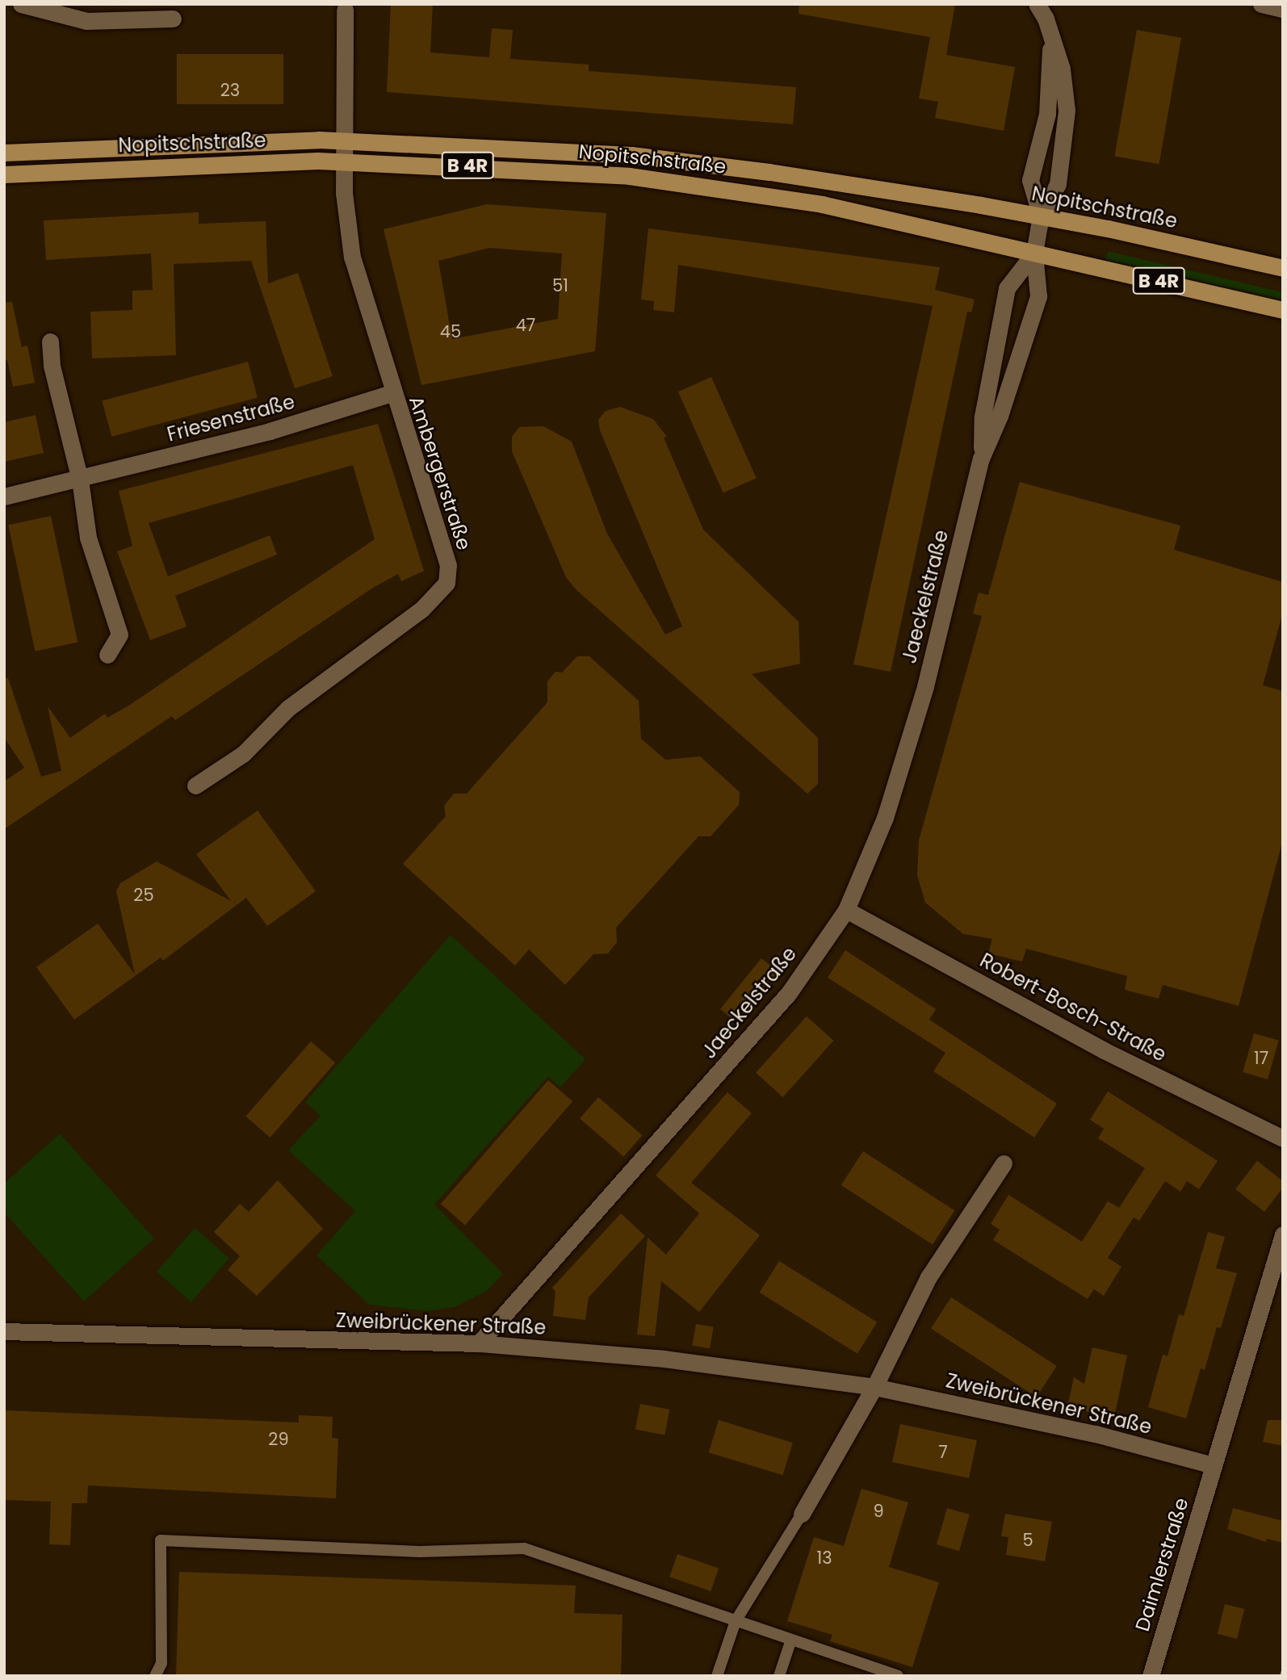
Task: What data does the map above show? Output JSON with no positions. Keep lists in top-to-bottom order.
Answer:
{
  "streets": {
    "main road": ["Nopitschstraße", "B 4R"],
    "street": [
      "Friesenstraße",
      "Ambergerstraße",
      "Jaeckelstraße",
      "Robert-Bosch-Straße",
      "Zweibrückener Straße",
      "Daimlerstraße"
    ]
  },
  "crossings": [
    ["Nopitschstraße", "Ambergerstraße"],
    ["Nopitschstraße", "Jaeckelstraße"],
    ["Friesenstraße", "Ambergerstraße"],
    ["Jaeckelstraße", "Robert-Bosch-Straße"],
    ["Jaeckelstraße", "Zweibrückener Straße"],
    ["Zweibrückener Straße", "Daimlerstraße"]
  ],
  "house_numbers": [
    "23",
    "51",
    "47",
    "45",
    "25",
    "17",
    "29",
    "7",
    "9",
    "5",
    "13"
  ]
}
